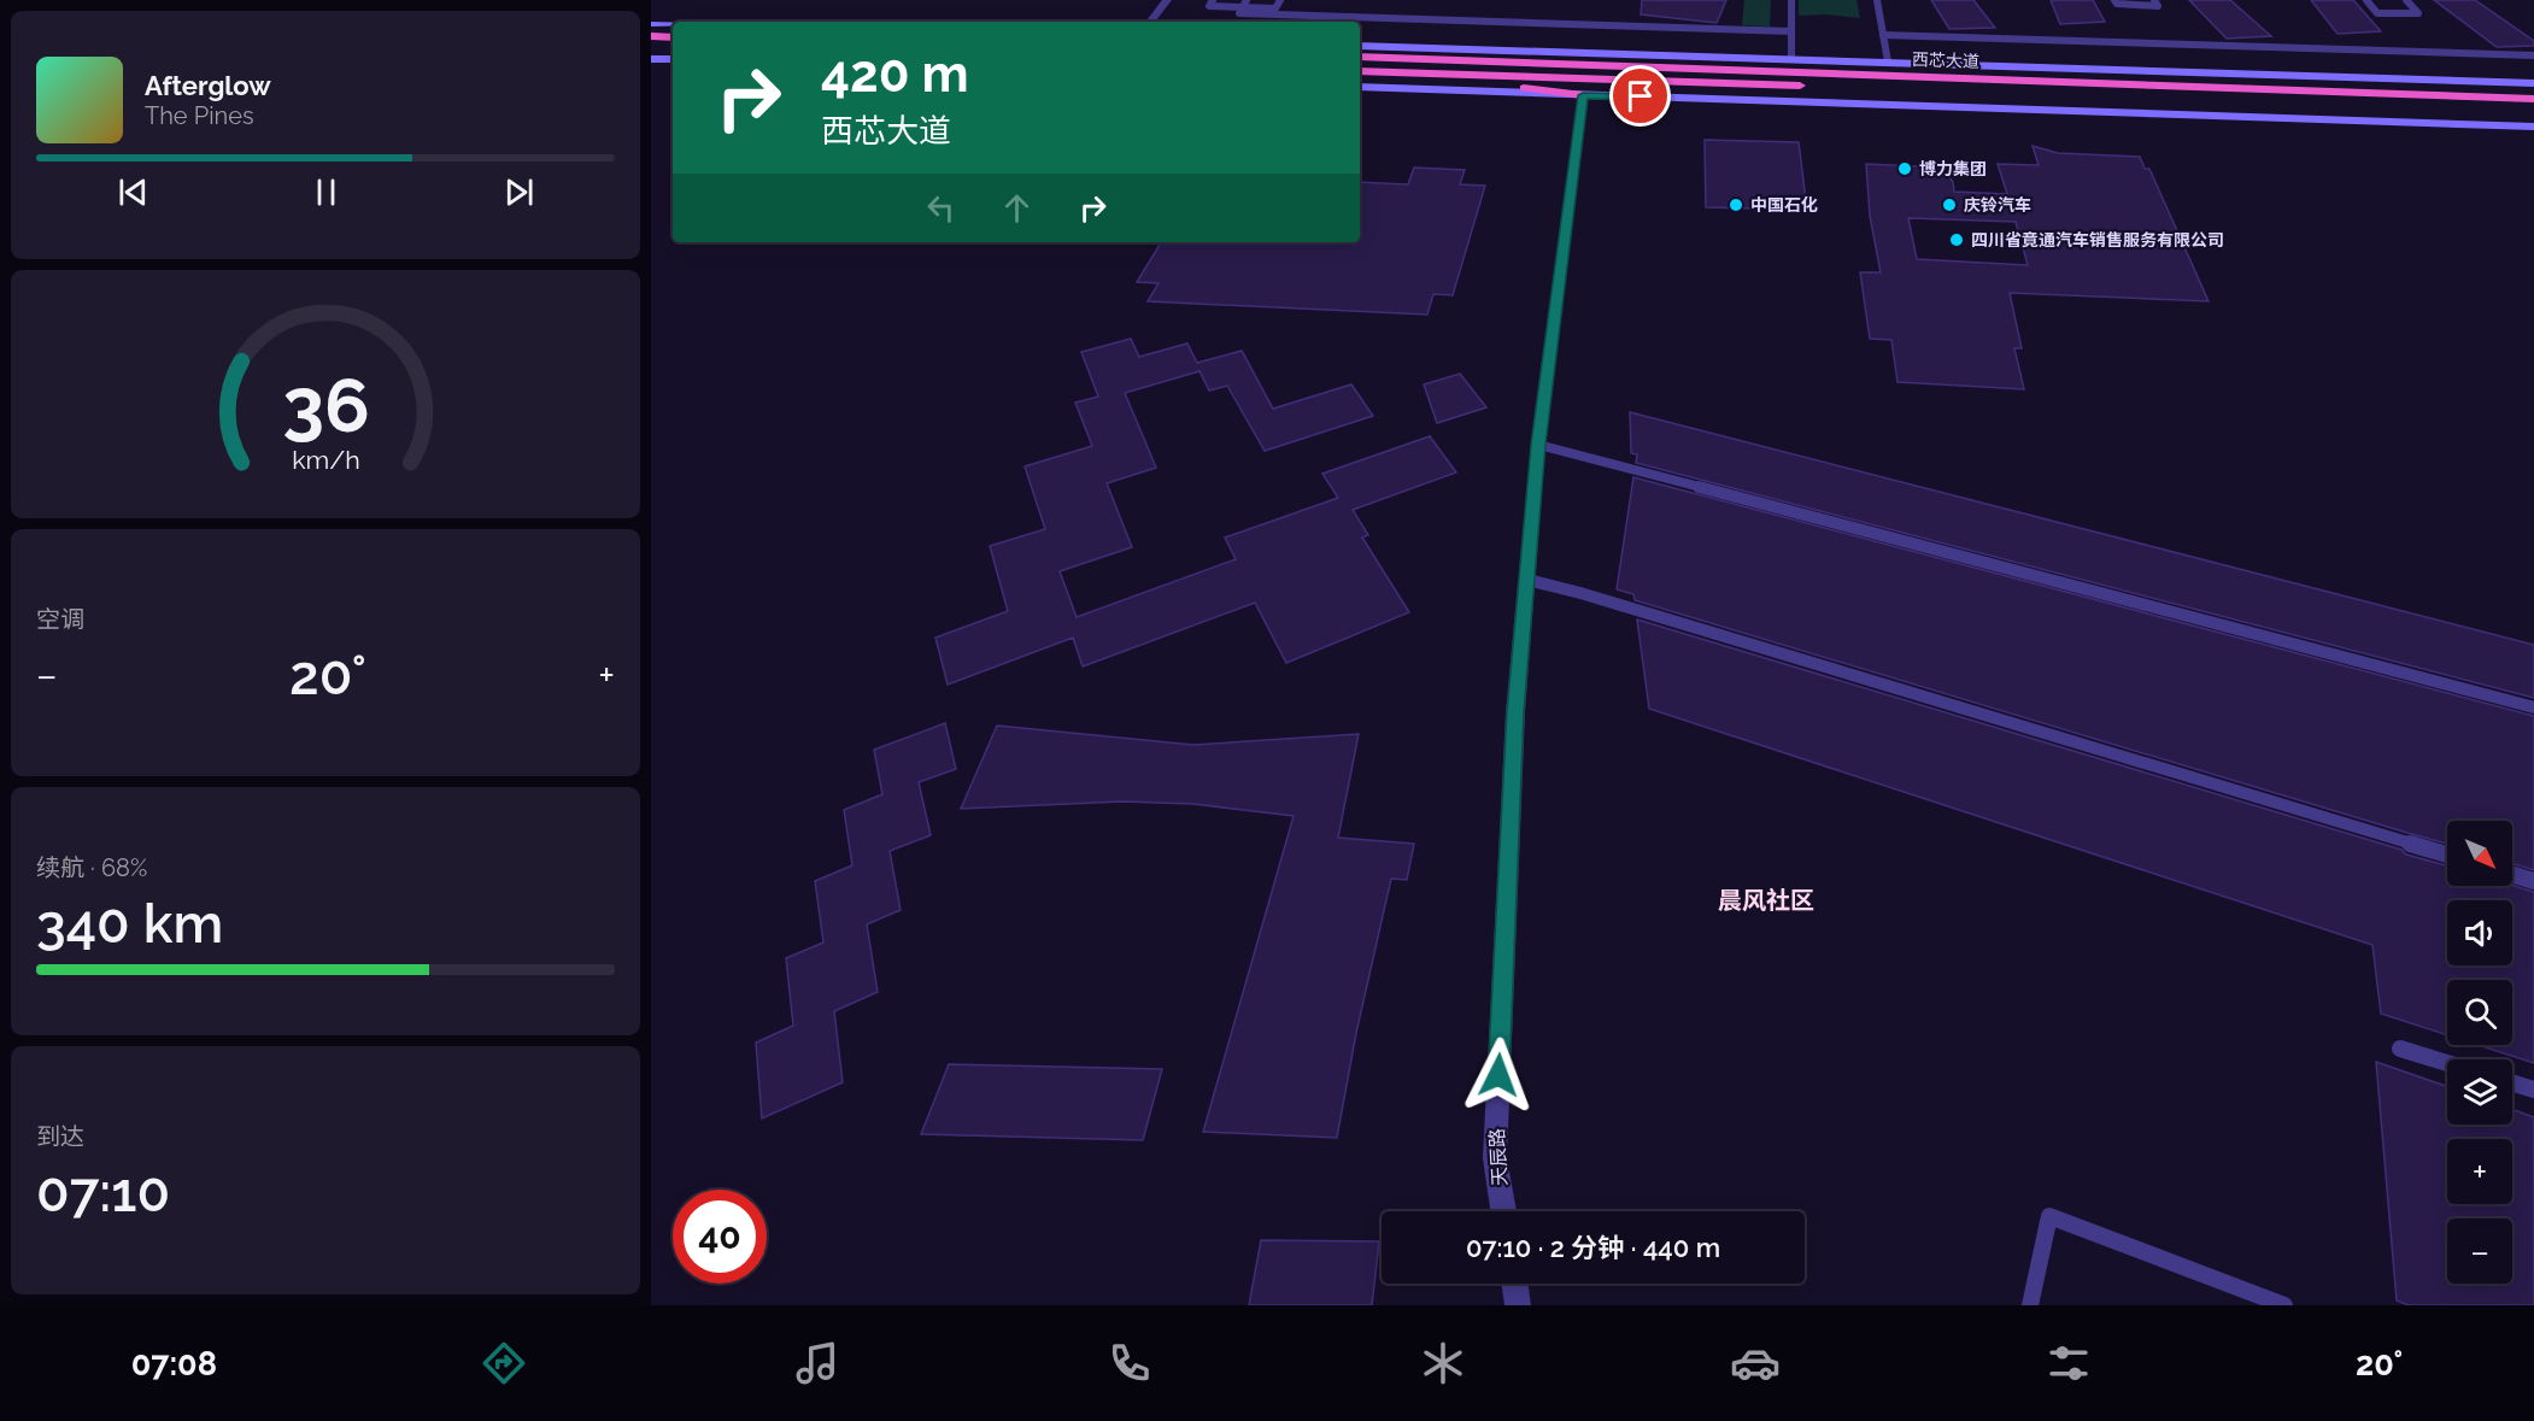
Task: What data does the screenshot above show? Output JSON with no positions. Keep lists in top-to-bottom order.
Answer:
{
  "streets": {
    "highway": ["西芯大道"],
    "street": ["天辰路"]
  },
  "districts": ["晨风社区"],
  "places": [
    "博力集团",
    "中国石化",
    "庆铃汽车",
    "四川省竟通汽车销售服务有限公司"
  ],
  "north": "bottom right",
  "page": {
    "turn": ["420 m", "西芯大道"],
    "song": ["Afterglow", "The Pines"],
    "tile": [
      "空调",
      ["续航 · 68%", "340 km"],
      ["到达", "07:10"]
    ],
    "heat": ["−", "20°", "+"],
    "map_buttons": ["+", "−"],
    "limit": "40",
    "trip": "07:10 · 2 分钟 · 440 m",
    "tabs": ["07:08", "20°"],
    "gauge": ["36", "km/h"]
  }
}
